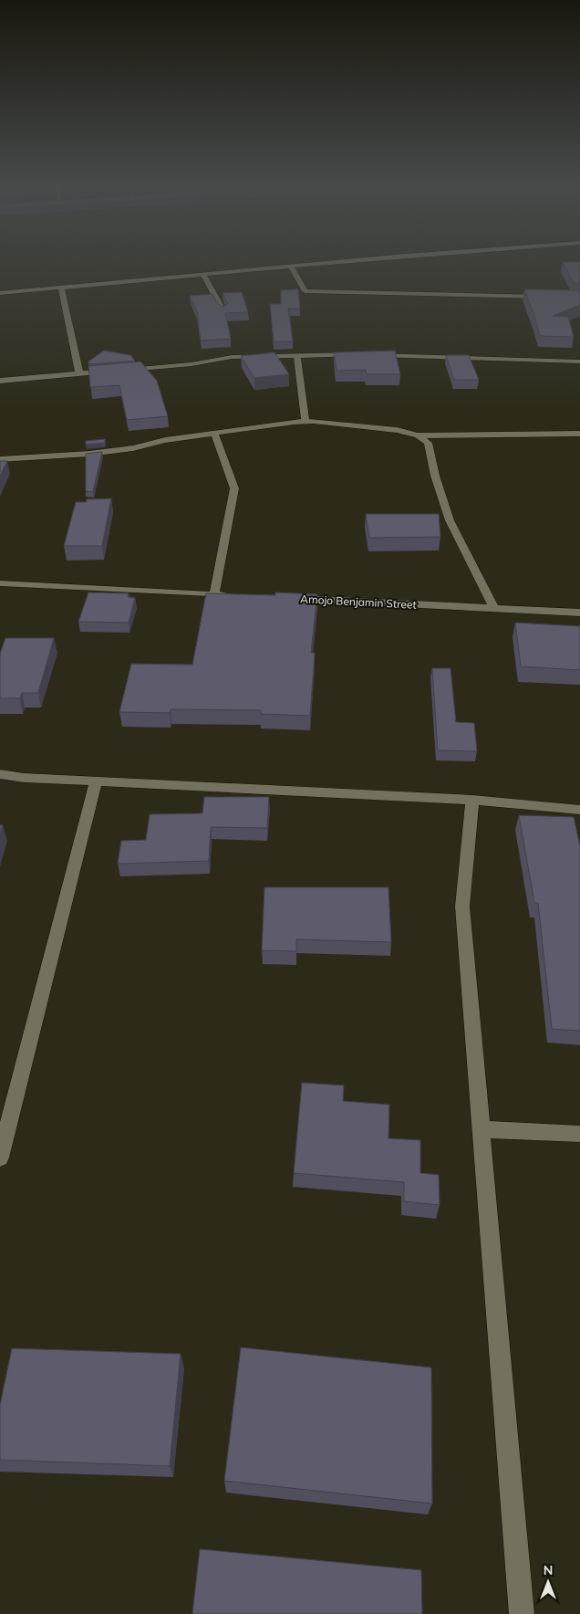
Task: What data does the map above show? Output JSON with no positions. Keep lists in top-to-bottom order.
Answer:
{
  "streets": {
    "street": ["Amojo Benjamin Street"]
  },
  "north": "top"
}
